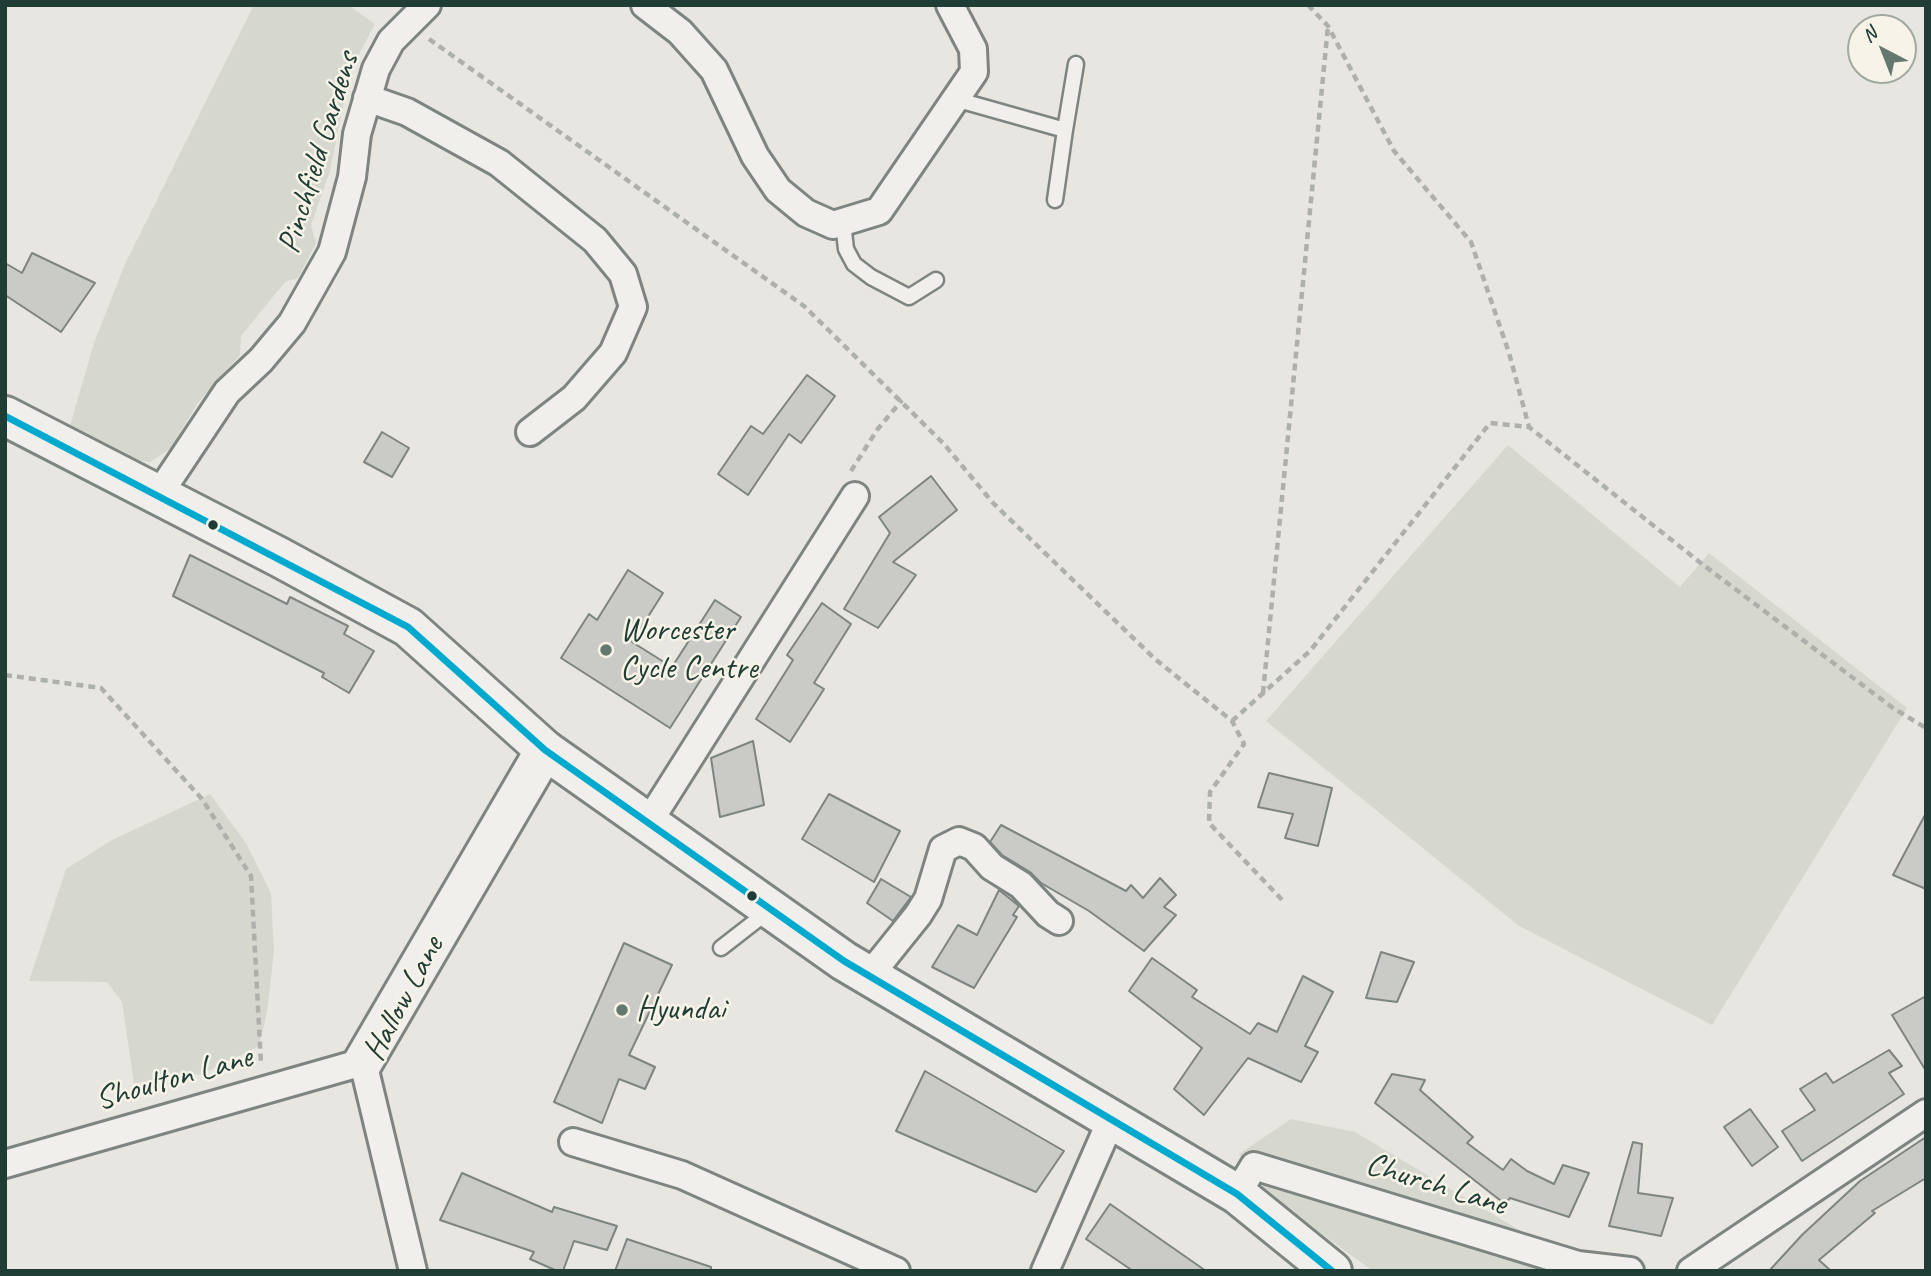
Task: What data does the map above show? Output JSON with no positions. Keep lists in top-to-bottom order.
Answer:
{
  "streets": {
    "main road": ["Hallow Lane"],
    "street": ["Pinchfield Gardens", "Shoulton Lane", "Church Lane"]
  },
  "crossings": [
    ["Hallow Lane", "Shoulton Lane"]
  ],
  "places": ["Worcester Cycle Centre", "Hyundai"],
  "north": "top left"
}
